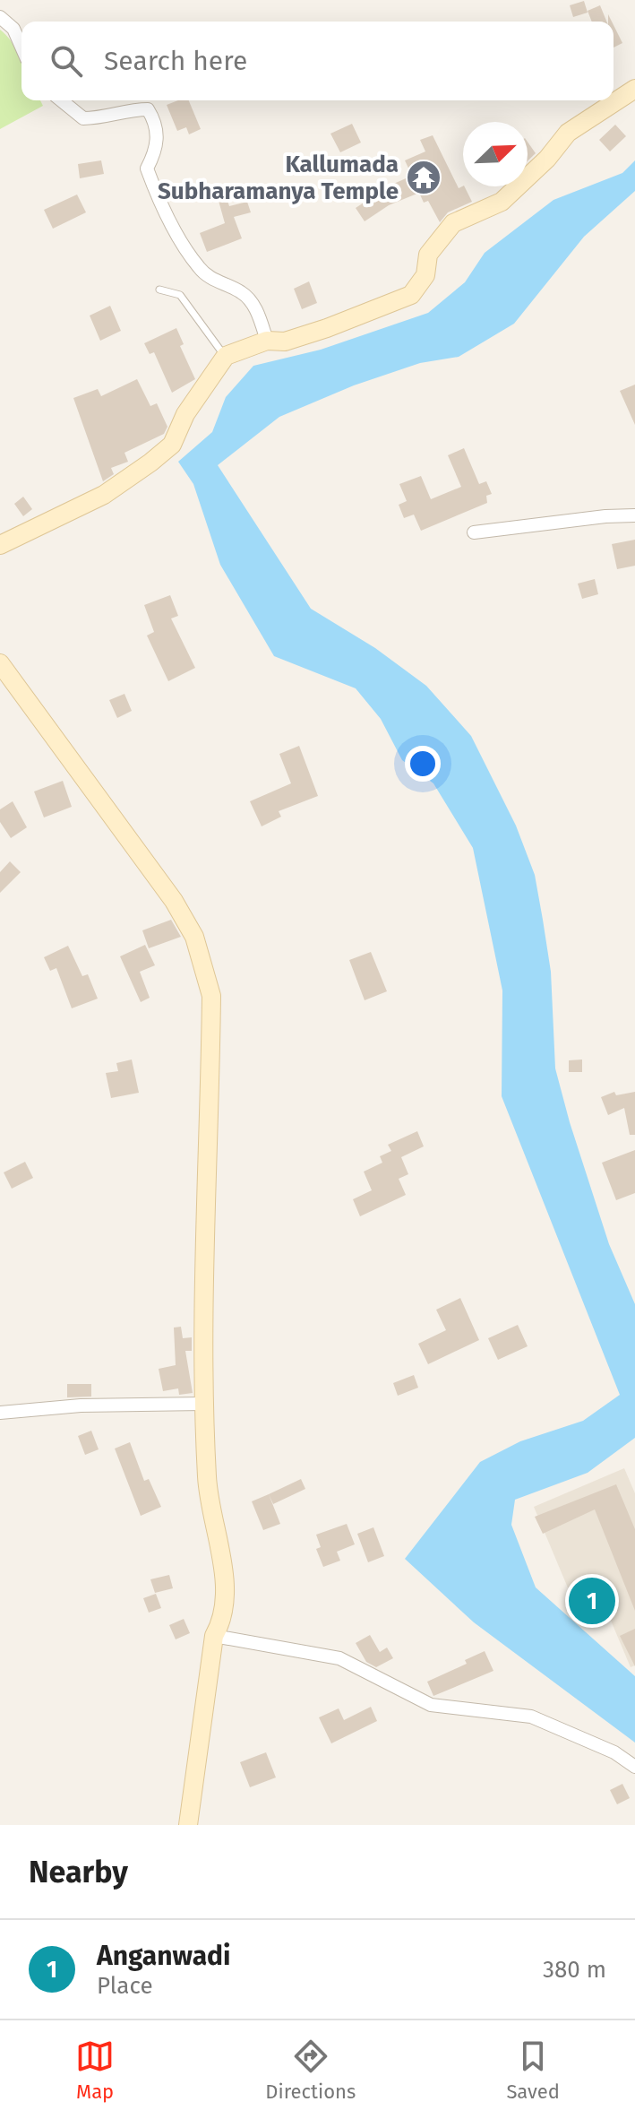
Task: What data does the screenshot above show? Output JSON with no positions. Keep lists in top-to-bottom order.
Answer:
{
  "places": {
    "temple": ["Kallumada Subharamanya Temple"]
  },
  "north": "top right",
  "page": {
    "search": "Search here",
    "pins": "1",
    "heading": "Nearby",
    "list": [
      {
        "mark": "1",
        "name": "Anganwadi",
        "note": "Place",
        "value": "380 m"
      }
    ],
    "nav": ["Map", "Directions", "Saved"]
  }
}
